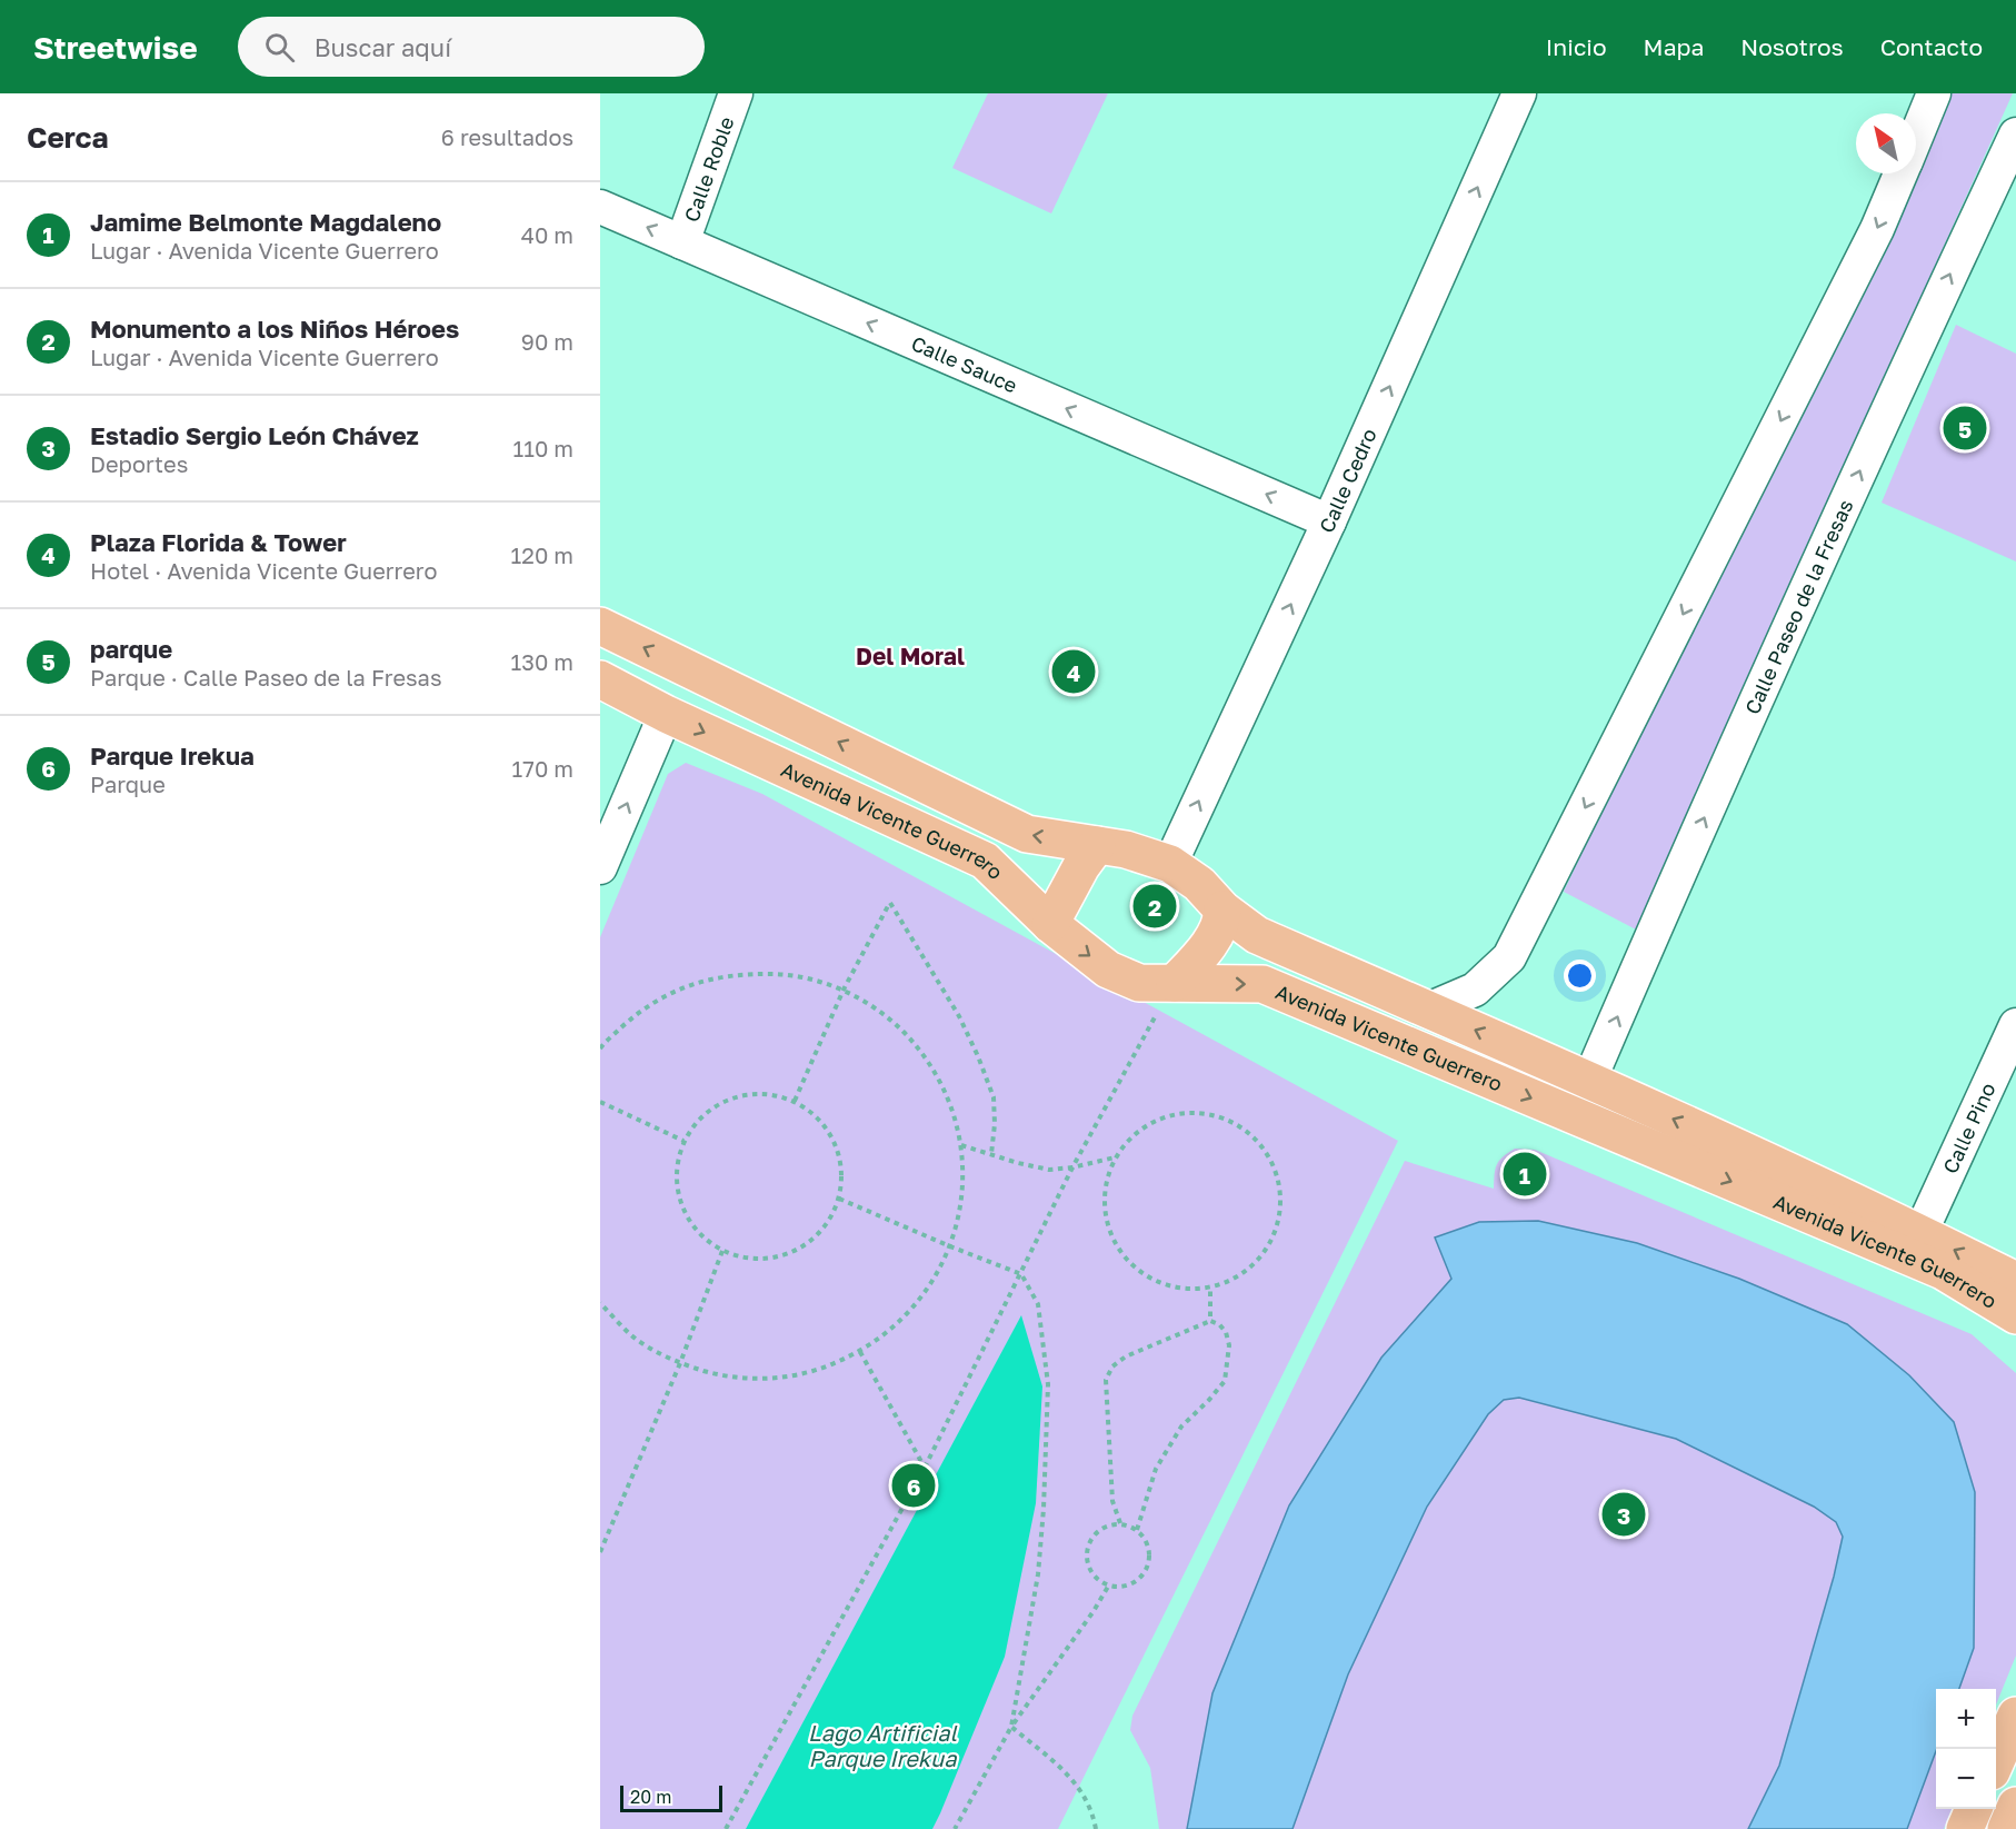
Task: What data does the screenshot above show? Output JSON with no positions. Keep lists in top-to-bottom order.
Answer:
{
  "streets": {
    "main road": ["Avenida Vicente Guerrero"],
    "street": [
      "Calle Roble",
      "Calle Sauce",
      "Calle Cedro",
      "Calle Paseo de la Fresas",
      "Calle Pino"
    ]
  },
  "crossings": [
    ["Calle Roble", "Calle Sauce"],
    ["Calle Sauce", "Calle Cedro"],
    ["Calle Cedro", "Avenida Vicente Guerrero"],
    ["Calle Paseo de la Fresas", "Avenida Vicente Guerrero"],
    ["Avenida Vicente Guerrero", "Calle Pino"]
  ],
  "one_way": ["Calle Sauce", "Calle Cedro"],
  "districts": ["Del Moral"],
  "water": ["Lago Artificial Parque Irekua"],
  "scale_bar": "20 m",
  "north": "top left",
  "page": {
    "header": "Streetwise",
    "search": "Buscar aquí",
    "nav": [
      "Inicio",
      "Mapa",
      "Nosotros",
      "Contacto"
    ],
    "heading": ["Cerca", "6 resultados"],
    "list": [
      {
        "mark": "1",
        "name": "Jamime Belmonte Magdaleno",
        "note": "Lugar · Avenida Vicente Guerrero",
        "value": "40 m"
      },
      {
        "mark": "2",
        "name": "Monumento a los Niños Héroes",
        "note": "Lugar · Avenida Vicente Guerrero",
        "value": "90 m"
      },
      {
        "mark": "3",
        "name": "Estadio Sergio León Chávez",
        "note": "Deportes",
        "value": "110 m"
      },
      {
        "mark": "4",
        "name": "Plaza Florida & Tower",
        "note": "Hotel · Avenida Vicente Guerrero",
        "value": "120 m"
      },
      {
        "mark": "5",
        "name": "parque",
        "note": "Parque · Calle Paseo de la Fresas",
        "value": "130 m"
      },
      {
        "mark": "6",
        "name": "Parque Irekua",
        "note": "Parque",
        "value": "170 m"
      }
    ],
    "pins": [
      "5",
      "4",
      "2",
      "1",
      "6",
      "3"
    ],
    "map_buttons": ["+", "−"],
    "scale": "20 m"
  }
}
